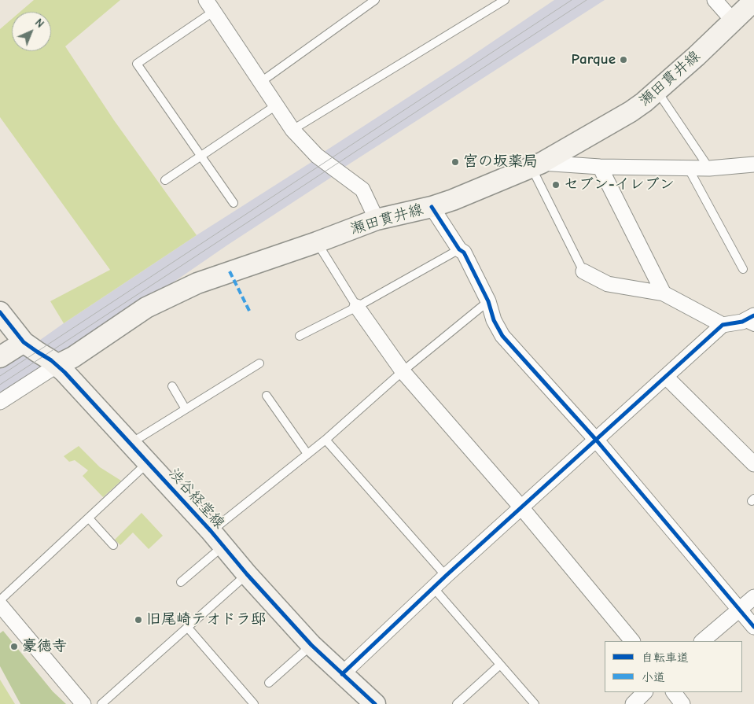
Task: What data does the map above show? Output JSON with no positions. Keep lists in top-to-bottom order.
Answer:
{
  "streets": {
    "main road": ["瀬田貫井線", "渋谷経堂線"]
  },
  "crossings": [
    ["瀬田貫井線", "渋谷経堂線"]
  ],
  "places": [
    "Parque",
    "宮の坂薬局",
    "セブン-イレブン",
    "旧尾崎テオドラ邸",
    "豪徳寺"
  ],
  "legend": ["自転車道", "小道"],
  "north": "top right"
}
